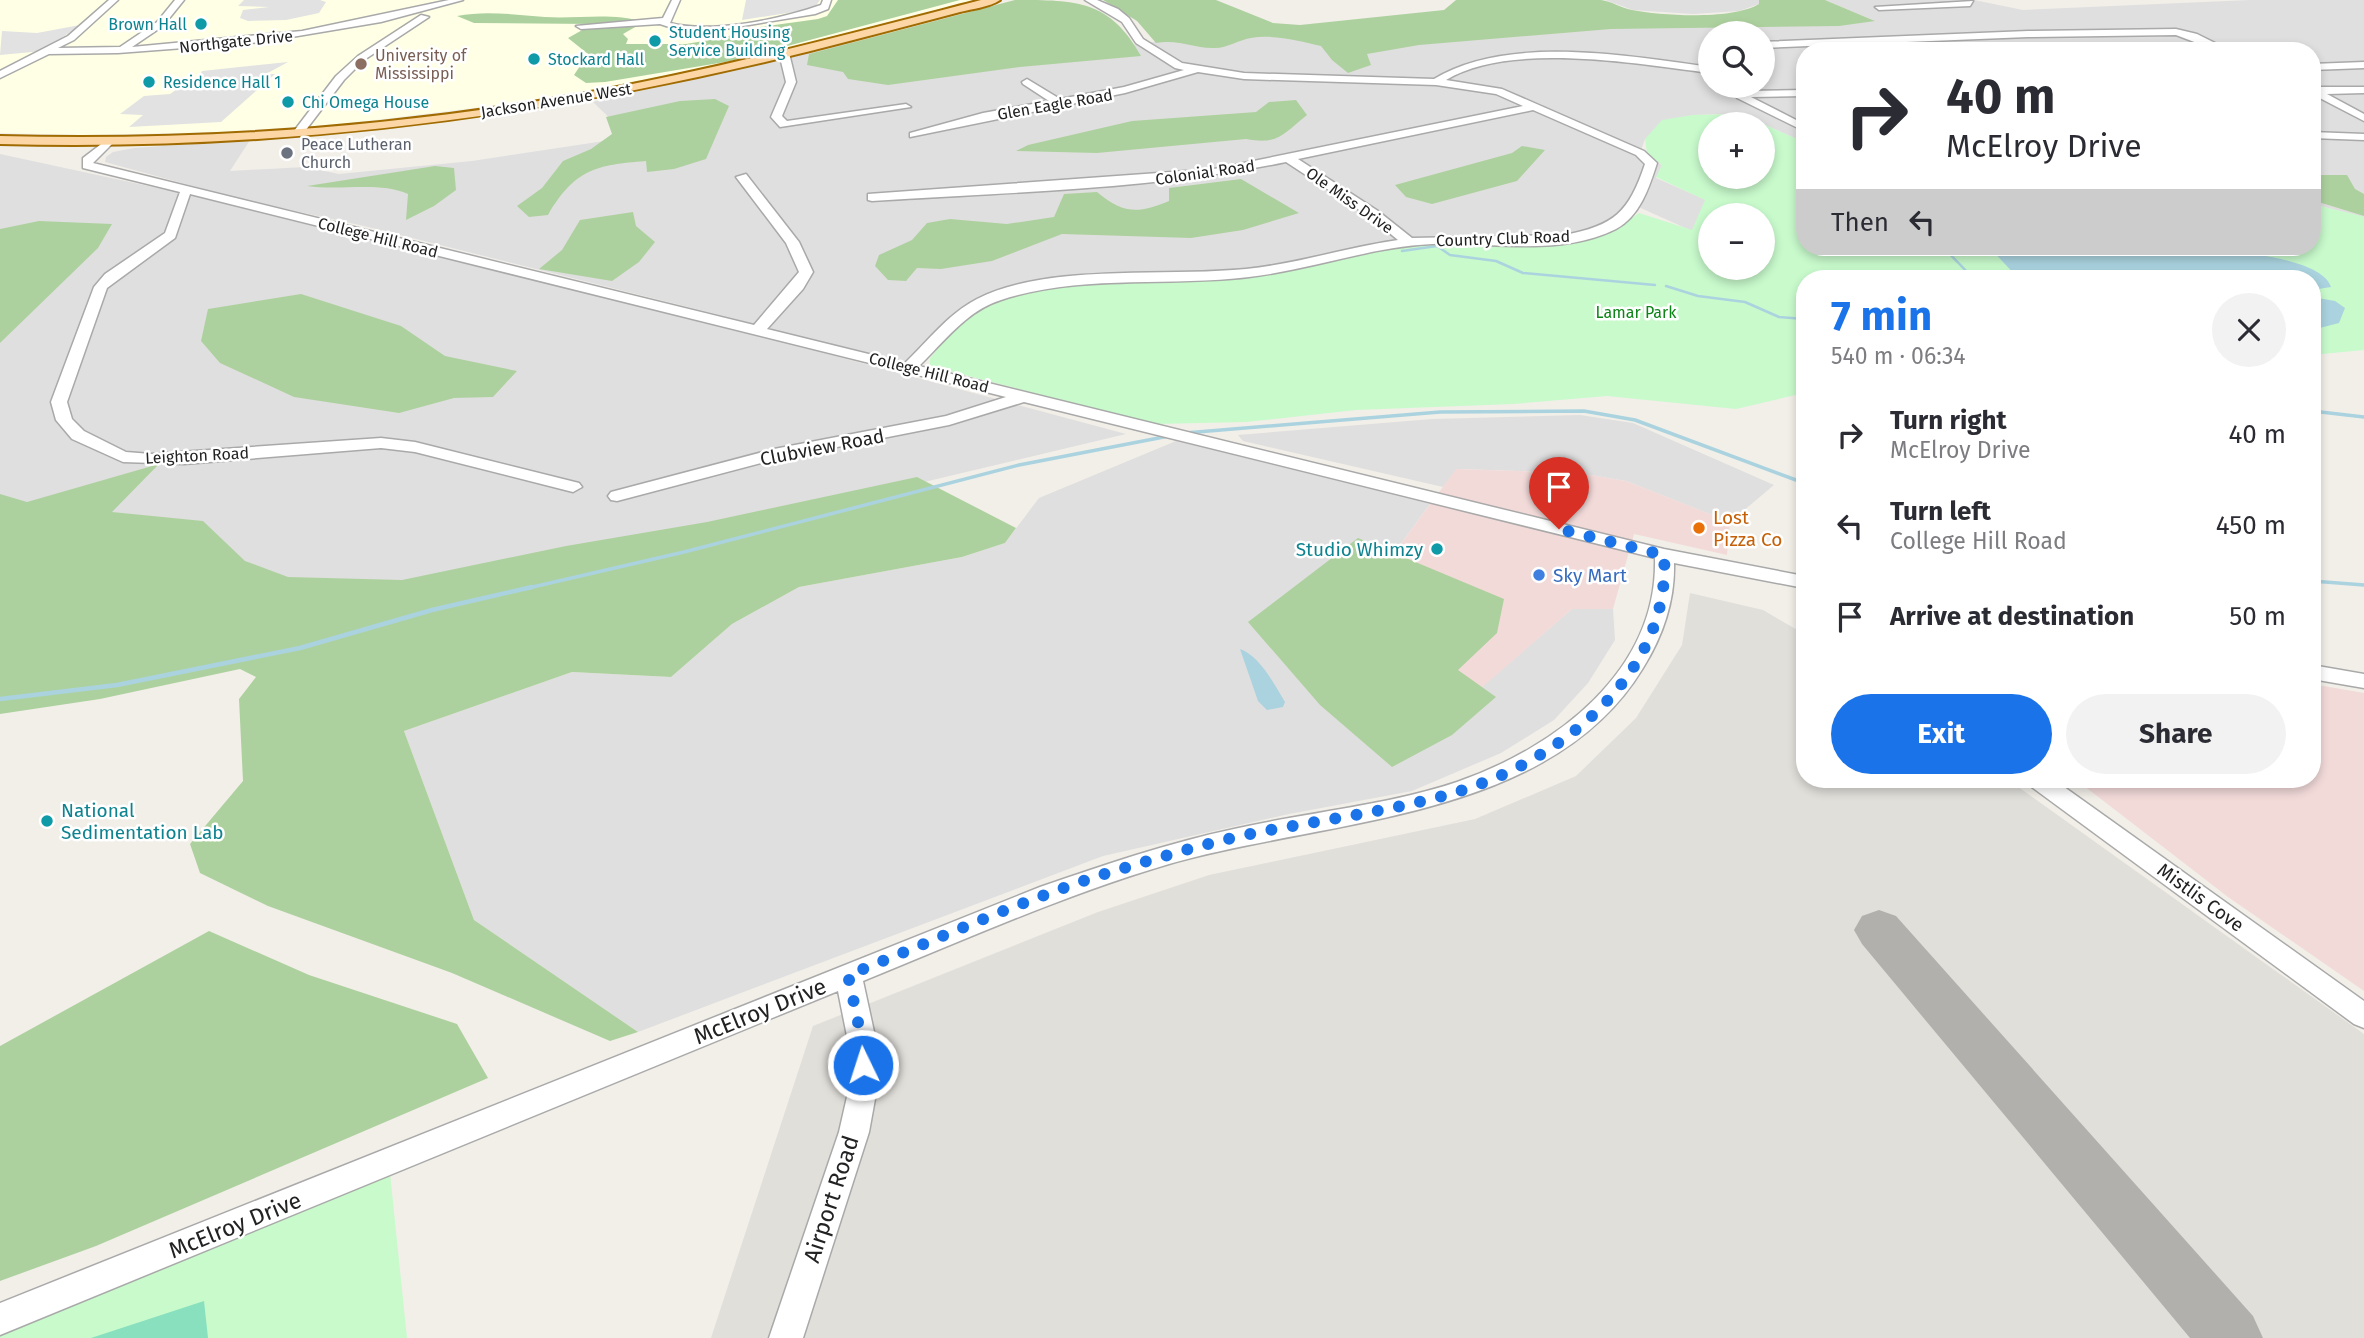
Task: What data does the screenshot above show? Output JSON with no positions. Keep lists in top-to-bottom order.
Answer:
{
  "streets": {
    "main road": ["Jackson Avenue West"],
    "street": [
      "Northgate Drive",
      "Glen Eagle Road",
      "Colonial Road",
      "Ole Miss Drive",
      "College Hill Road",
      "Country Club Road",
      "Clubview Road",
      "Leighton Road",
      "Mistlis Cove",
      "McElroy Drive",
      "Airport Road"
    ]
  },
  "crossings": [
    ["Glen Eagle Road", "Country Club Road"],
    ["Colonial Road", "Ole Miss Drive"],
    ["Colonial Road", "Country Club Road"],
    ["Ole Miss Drive", "Country Club Road"],
    ["College Hill Road", "Country Club Road"],
    ["College Hill Road", "Clubview Road"],
    ["College Hill Road", "Leighton Road"],
    ["College Hill Road", "McElroy Drive"],
    ["McElroy Drive", "Airport Road"]
  ],
  "parks": ["Lamar Park"],
  "places": [
    "Brown Hall",
    "Student Housing Service Building",
    "Stockard Hall",
    "University of Mississippi",
    "Residence Hall 1",
    "Chi Omega House",
    "Peace Lutheran Church",
    "Lost Pizza Co",
    "Studio Whimzy",
    "Sky Mart",
    "National Sedimentation Lab"
  ],
  "page": {
    "map_buttons": ["+", "−"],
    "turn": ["40 m", "McElroy Drive"],
    "then": "Then",
    "heading": ["7 min", "540 m · 06:34"],
    "list": [
      {
        "name": "Turn right",
        "note": "McElroy Drive",
        "value": "40 m"
      },
      {
        "name": "Turn left",
        "note": "College Hill Road",
        "value": "450 m"
      },
      {
        "name": "Arrive at destination",
        "value": "50 m"
      }
    ],
    "buttons": ["Exit", "Share"]
  }
}
